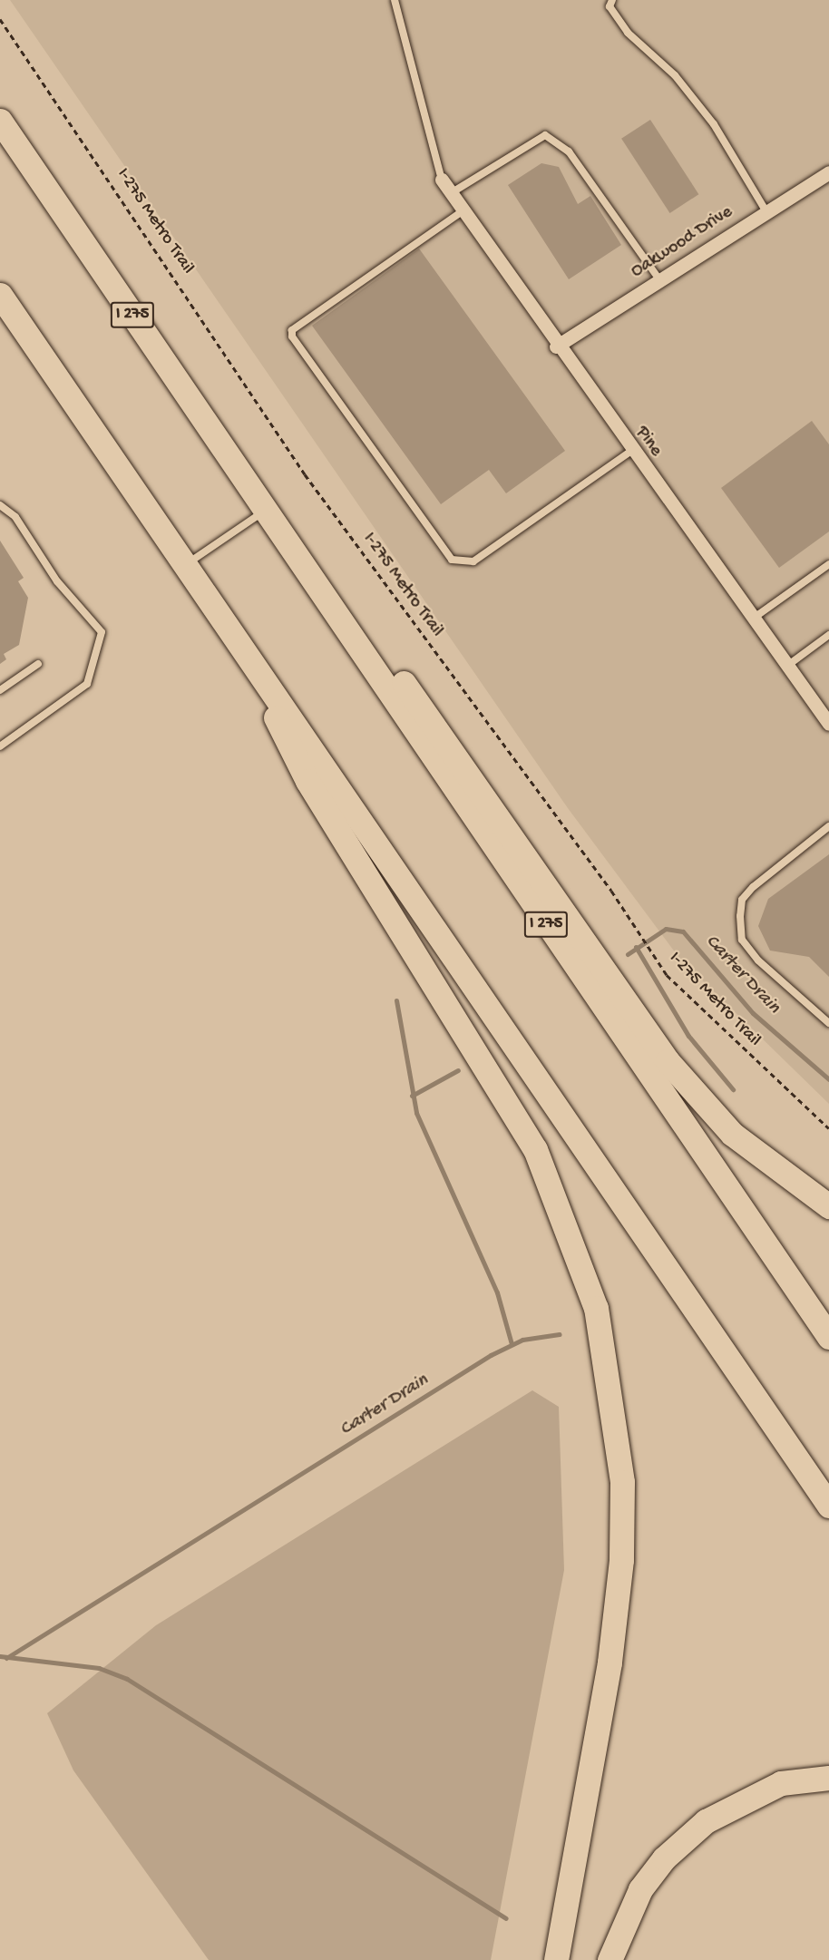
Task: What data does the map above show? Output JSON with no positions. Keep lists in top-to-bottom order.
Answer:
{
  "streets": {
    "highway": ["I 275"],
    "street": ["Oakwood Drive", "Pine"],
    "path": ["I-275 Metro Trail"]
  },
  "crossings": [
    ["Oakwood Drive", "Pine"]
  ],
  "water": ["Carter Drain"]
}
